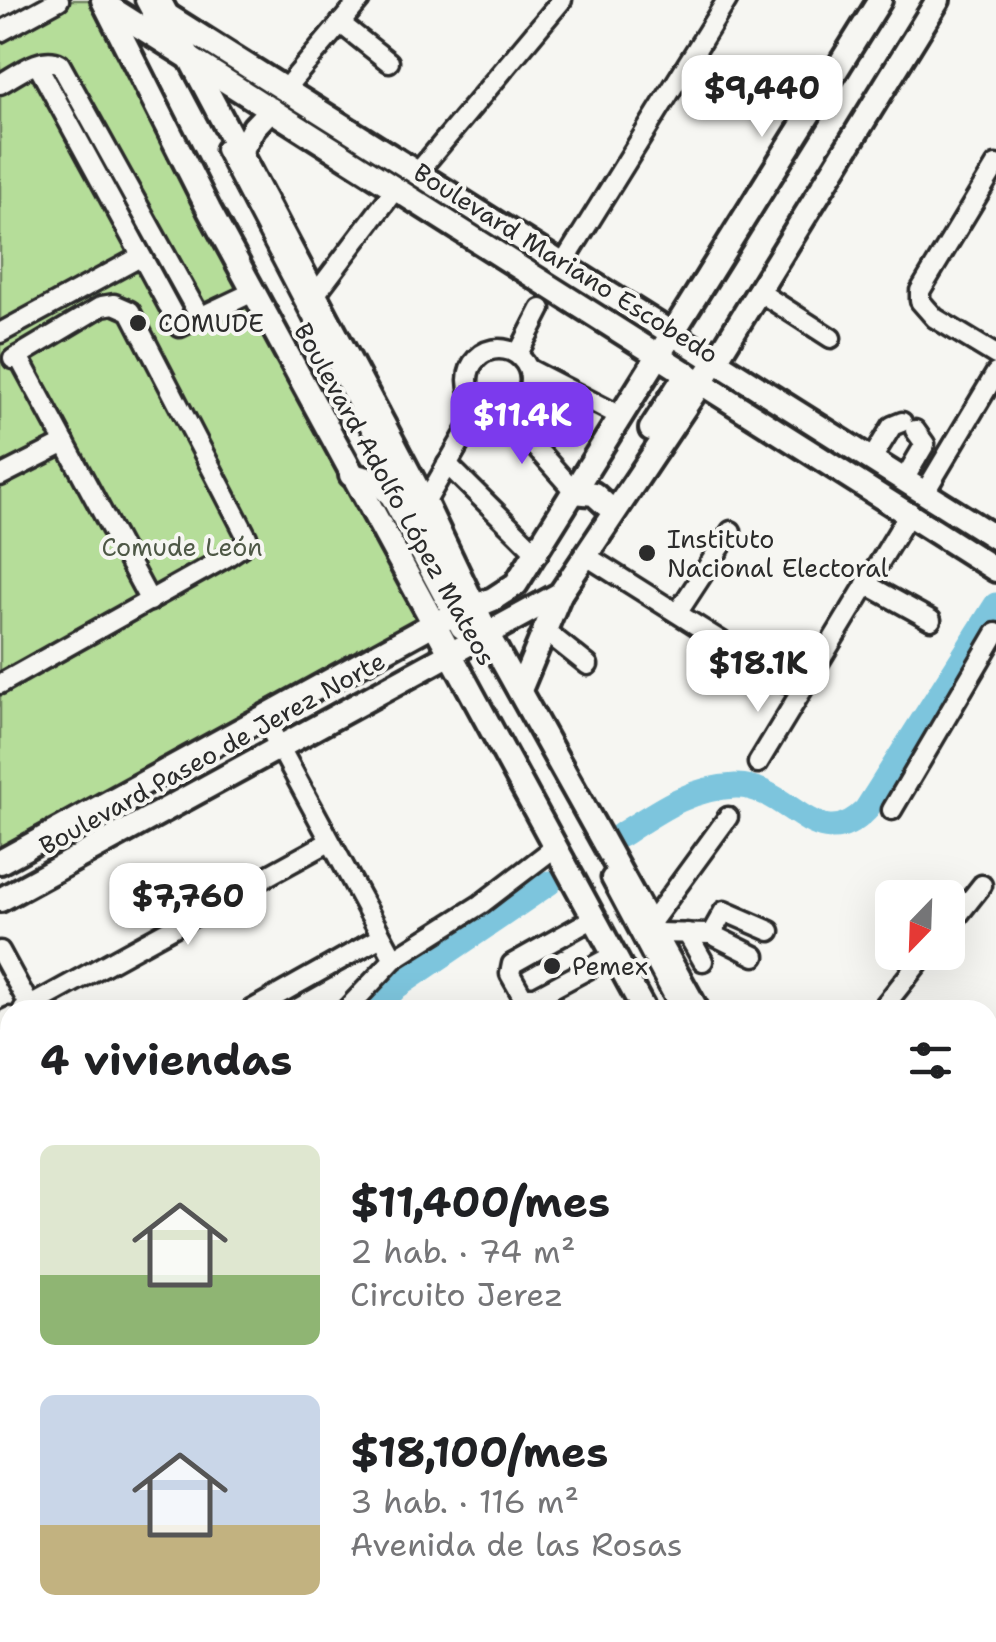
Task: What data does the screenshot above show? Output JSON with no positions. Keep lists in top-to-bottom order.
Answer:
{
  "streets": {
    "main road": ["Boulevard Mariano Escobedo", "Boulevard Adolfo López Mateos", "Boulevard Paseo de Jerez Norte"]
  },
  "crossings": [
    ["Boulevard Mariano Escobedo", "Boulevard Adolfo López Mateos"],
    ["Boulevard Mariano Escobedo", "Boulevard Paseo de Jerez Norte"],
    ["Boulevard Adolfo López Mateos", "Boulevard Paseo de Jerez Norte"]
  ],
  "parks": ["Comude León"],
  "places": ["COMUDE", "Instituto Nacional Electoral", "Pemex"],
  "north": "bottom left",
  "page": {
    "price": [
      "$9,440",
      "$11.4K",
      "$18.1K",
      "$7,760"
    ],
    "heading": "4 viviendas",
    "list": [
      {
        "name": "$11,400/mes",
        "note": "2 hab. · 74 m² · Circuito Jerez"
      },
      {
        "name": "$18,100/mes",
        "note": "3 hab. · 116 m² · Avenida de las Rosas"
      }
    ]
  }
}
